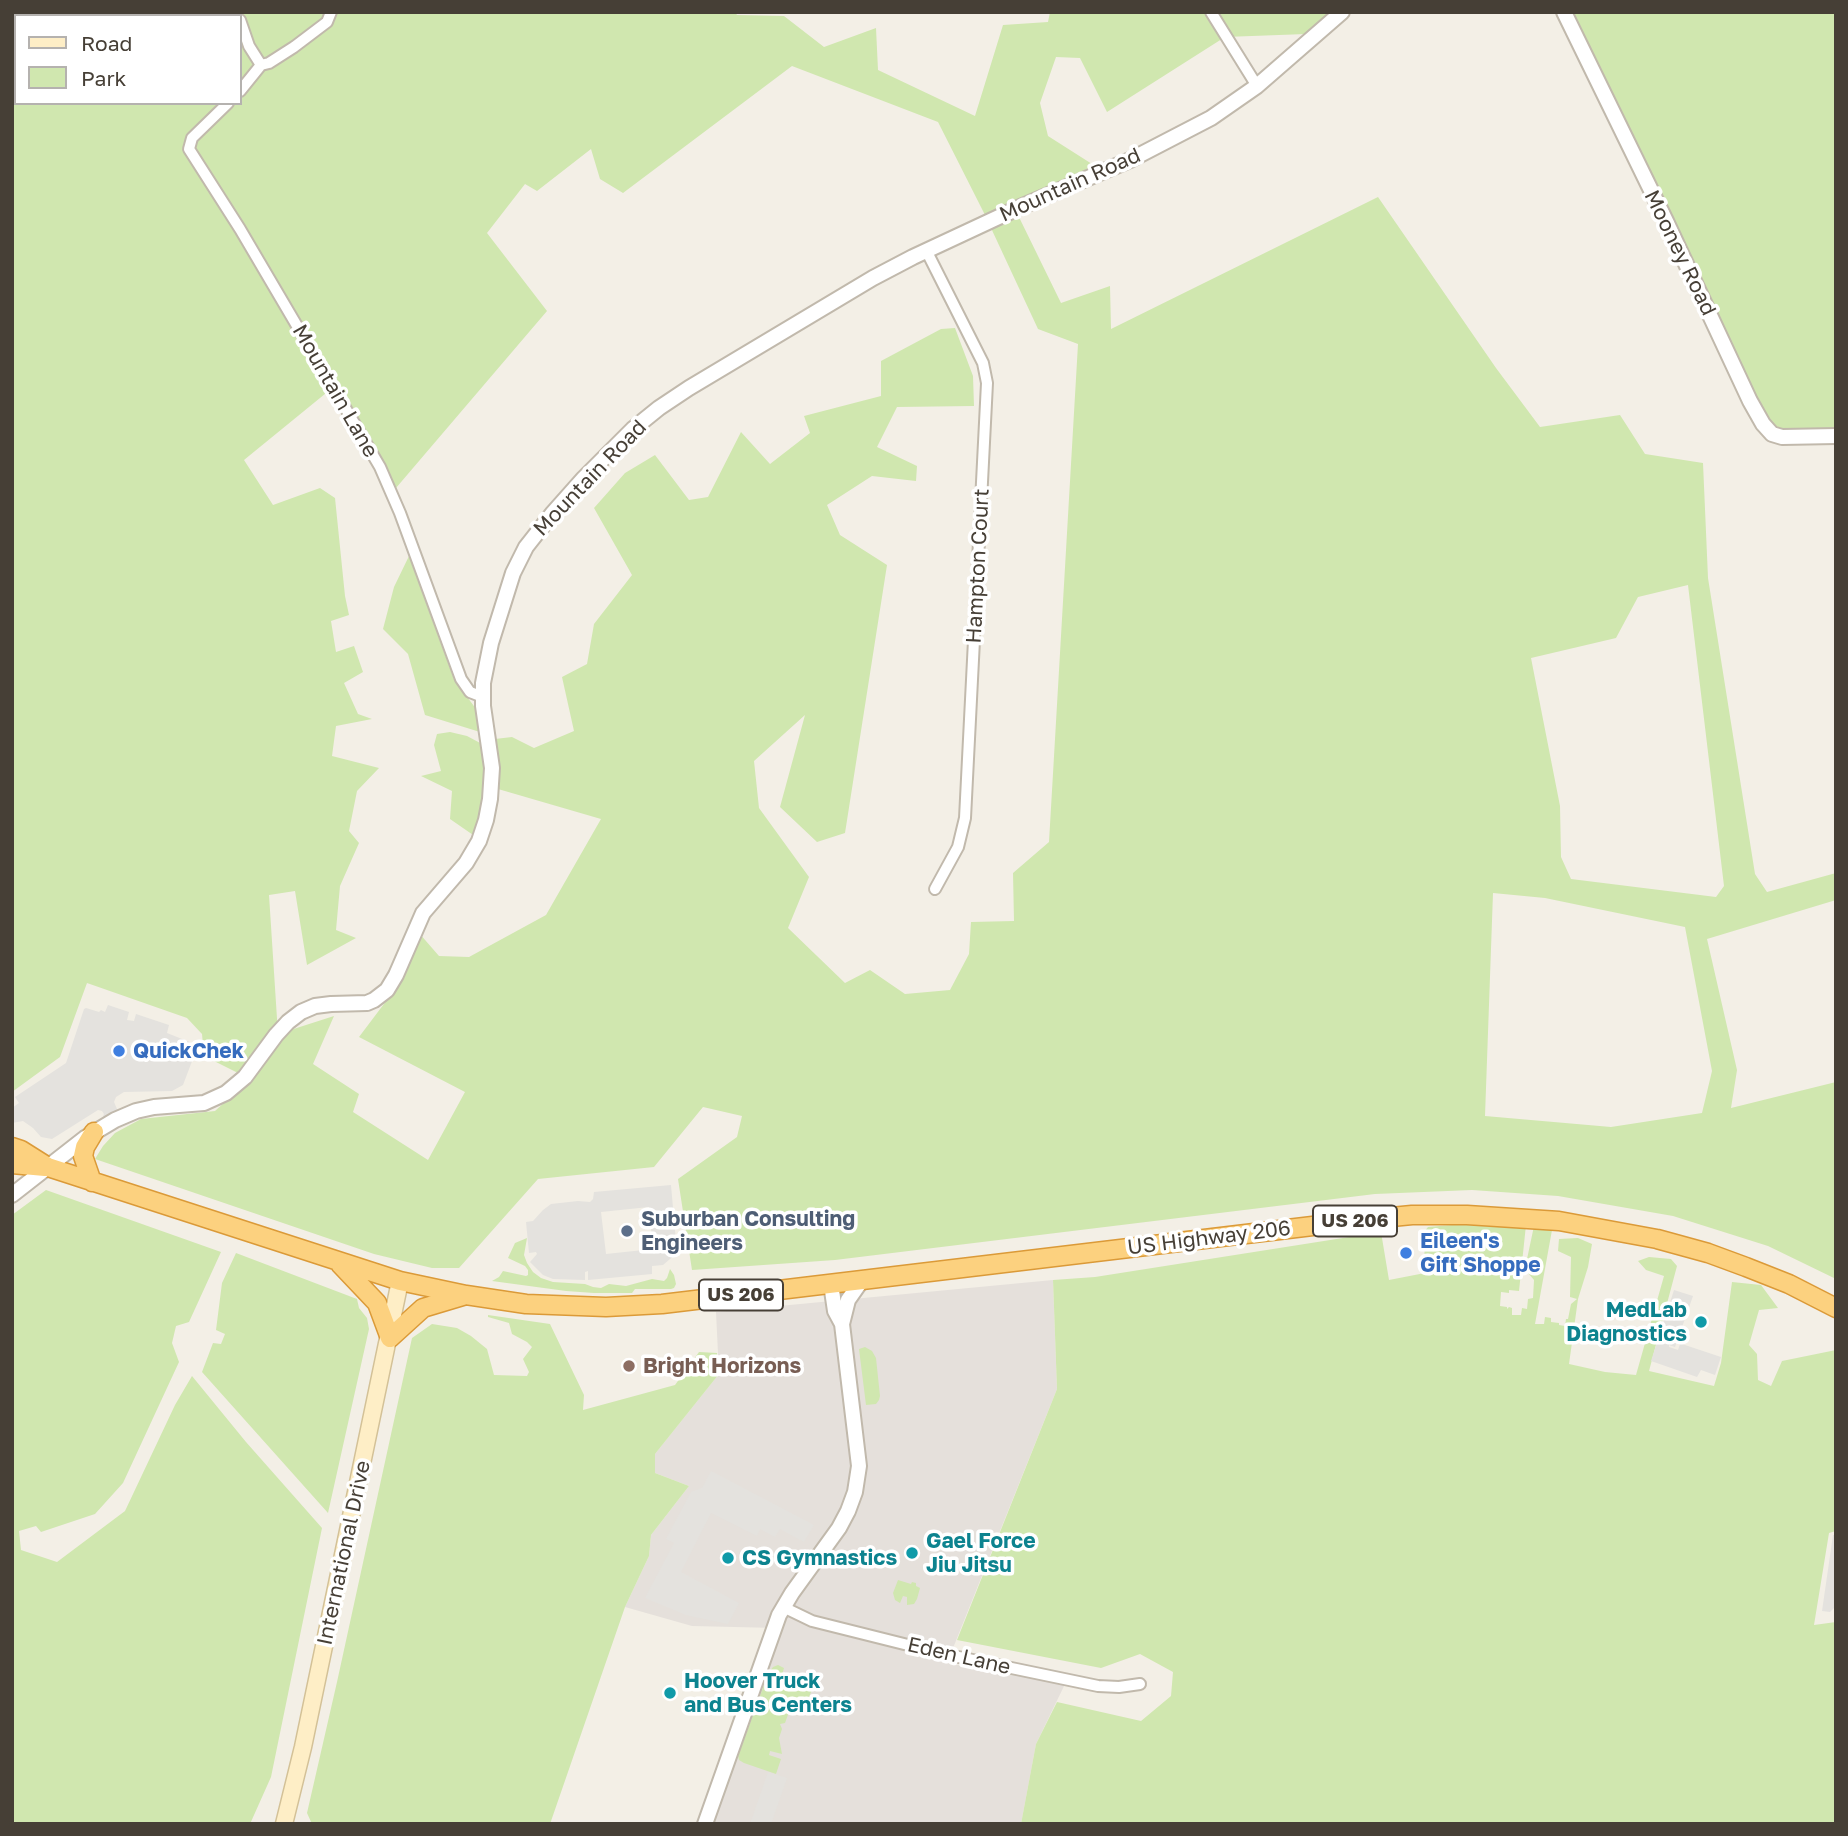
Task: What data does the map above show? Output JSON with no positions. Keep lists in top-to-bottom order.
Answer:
{
  "streets": {
    "highway": ["US 206", "US Highway 206"],
    "main road": ["International Drive"],
    "street": [
      "Mountain Road",
      "Mooney Road",
      "Mountain Lane",
      "Hampton Court",
      "Eden Lane"
    ]
  },
  "crossings": [
    ["Mountain Road", "Mountain Lane"],
    ["Mountain Road", "Hampton Court"],
    ["Mountain Road", "US 206"],
    ["US 206", "US Highway 206"],
    ["US 206", "International Drive"]
  ],
  "places": [
    "QuickChek",
    "Suburban Consulting Engineers",
    "Eileen's Gift Shoppe",
    "MedLab Diagnostics",
    "Bright Horizons",
    "Gael Force Jiu Jitsu",
    "CS Gymnastics",
    "Hoover Truck and Bus Centers"
  ],
  "legend": ["Road", "Park"]
}
